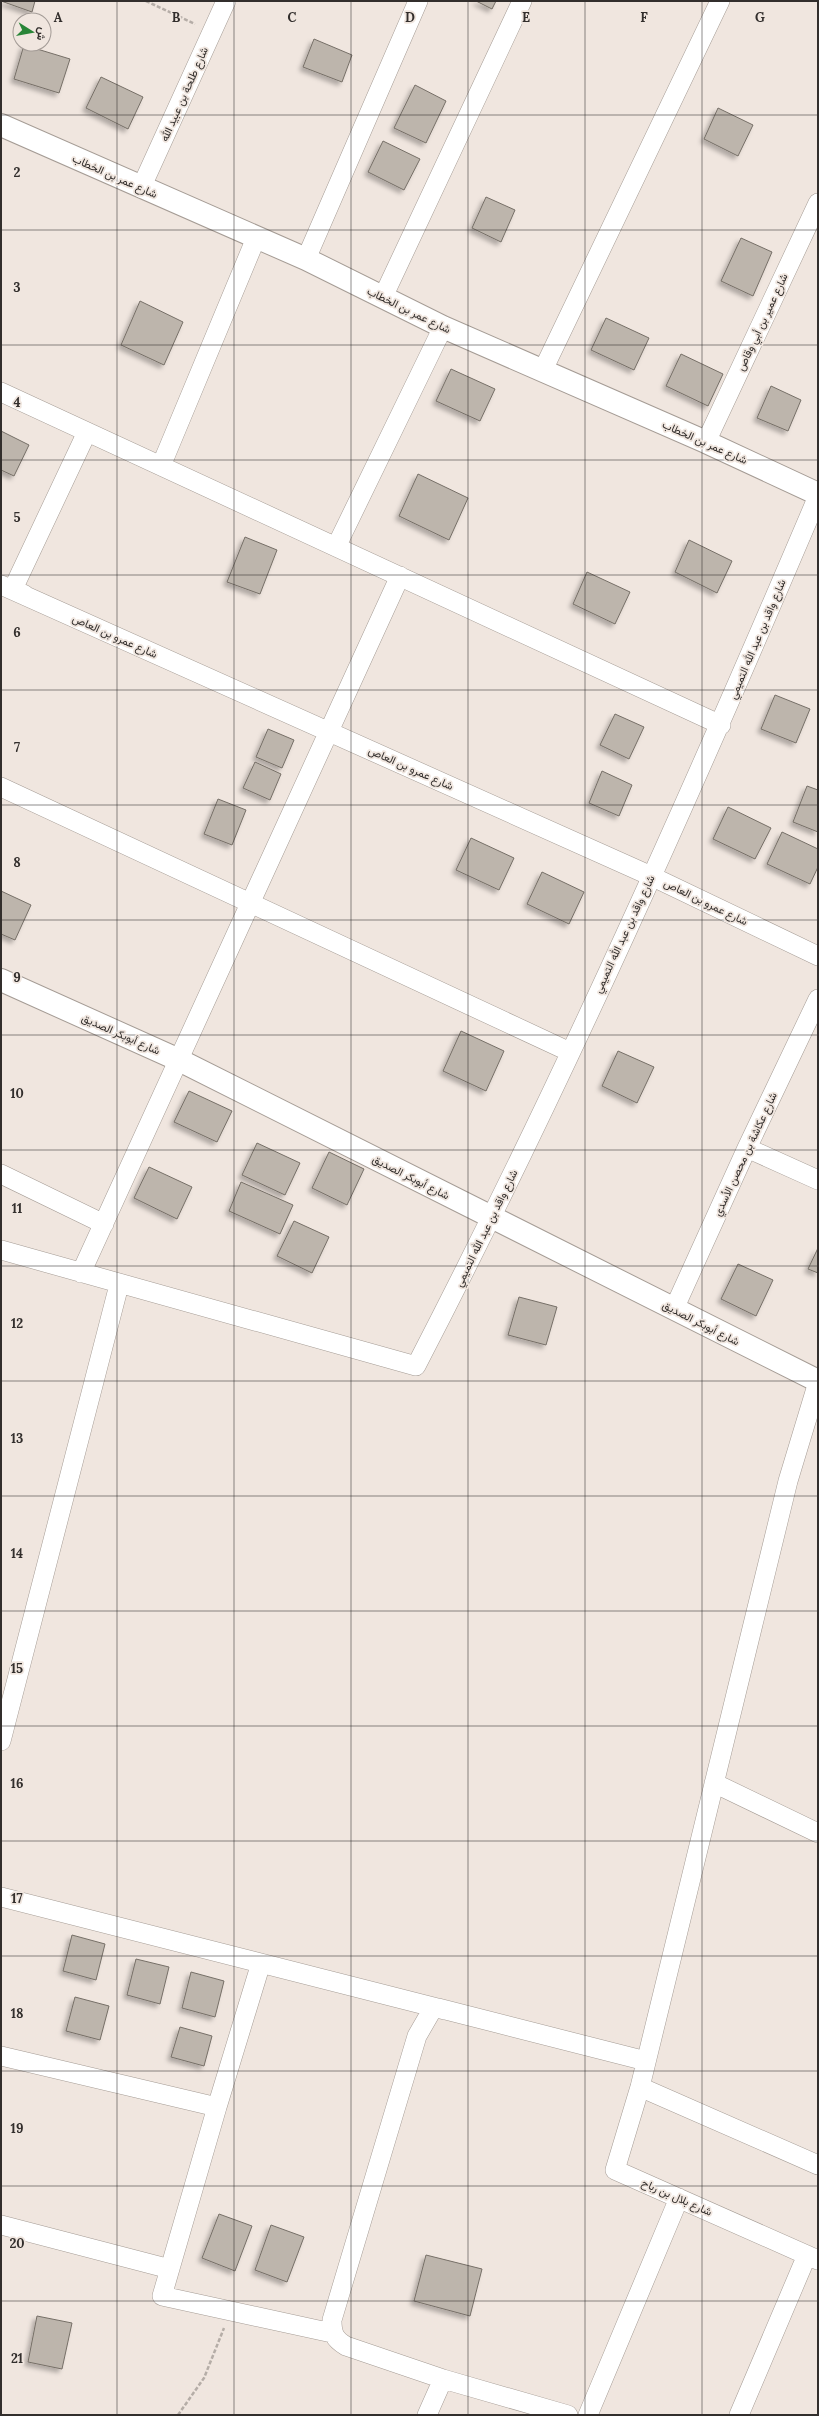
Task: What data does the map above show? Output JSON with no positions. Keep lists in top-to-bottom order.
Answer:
{
  "streets": {
    "street": [
      "شارع طلحة بن عبيد الله",
      "شارع عمر بن الخطاب",
      "شارع عمير بن أبي وقاص",
      "شارع عمرو بن العاص",
      "شارع واقد بن عبد الله التميمي",
      "شارع أبوبكر الصديق",
      "شارع عكاشة بن محصن الأسدي",
      "شارع بلال بن رباح"
    ]
  },
  "crossings": [
    ["شارع طلحة بن عبيد الله", "شارع عمر بن الخطاب"],
    ["شارع عمر بن الخطاب", "شارع عمير بن أبي وقاص"],
    ["شارع عمر بن الخطاب", "شارع واقد بن عبد الله التميمي"],
    ["شارع عمرو بن العاص", "شارع واقد بن عبد الله التميمي"],
    ["شارع واقد بن عبد الله التميمي", "شارع أبوبكر الصديق"],
    ["شارع أبوبكر الصديق", "شارع عكاشة بن محصن الأسدي"]
  ],
  "north": "right",
  "grid": {
    "columns": [
      "A",
      "B",
      "C",
      "D",
      "E",
      "F",
      "G"
    ],
    "rows": [
      "2",
      "3",
      "4",
      "5",
      "6",
      "7",
      "8",
      "9",
      "10",
      "11",
      "12",
      "13",
      "14",
      "15",
      "16",
      "17",
      "18",
      "19",
      "20",
      "21"
    ]
  }
}
